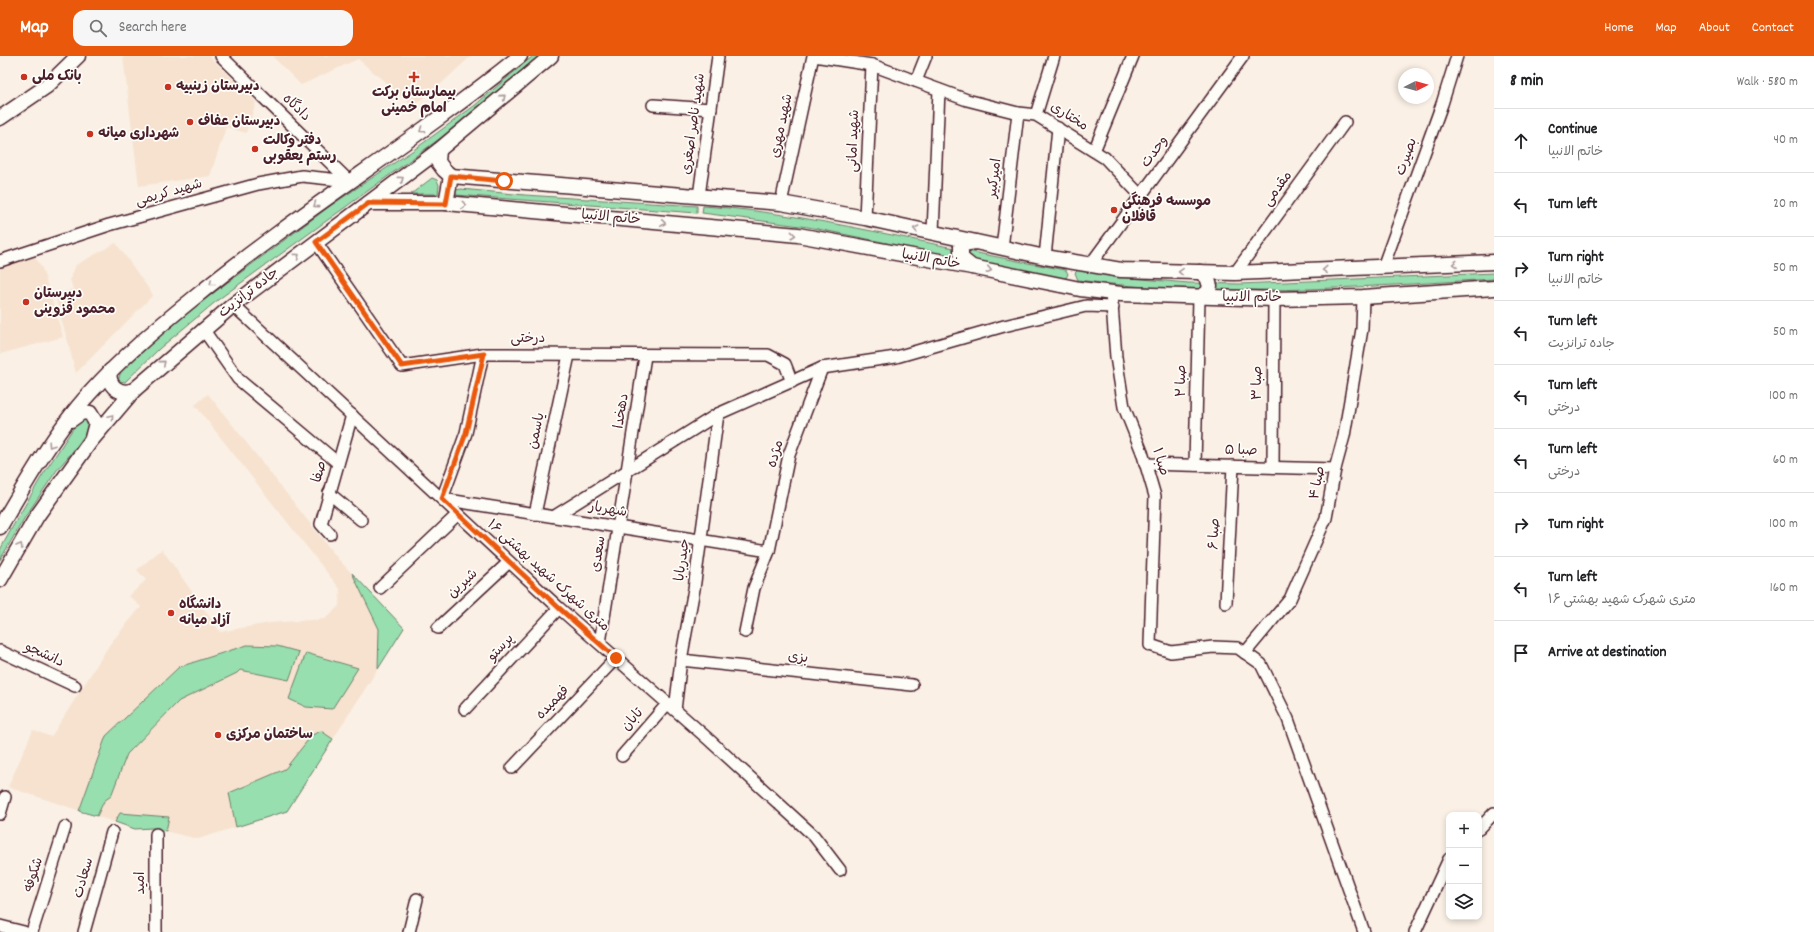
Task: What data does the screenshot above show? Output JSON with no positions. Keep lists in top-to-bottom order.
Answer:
{
  "streets": {
    "main road": ["خاتم الانبیا", "جاده ترانزیت"],
    "street": [
      "دادگاه",
      "مختاری",
      "شهید ناصر اصغری",
      "شهید مهری",
      "شهید امانی",
      "وحدت",
      "بصيرت",
      "امیرکبیر",
      "مقدمی",
      "شهید کریمی",
      "درختی",
      "صبا ۲",
      "صبا ۳",
      "دهخدا",
      "یاسمن",
      "صبا ۵",
      "مژده",
      "صبا ۱",
      "صفا",
      "صبا ۴",
      "شهریار",
      "صبا ۶",
      "سعدی",
      "حیدربابا",
      "۱۶ متری شهرک شهيد بهشتی",
      "شیرین",
      "پرستو",
      "دانشجو",
      "بزی",
      "فهمیده",
      "تابان",
      "شکوفه",
      "سعادت",
      "امید"
    ]
  },
  "crossings": [
    ["دادگاه", "شهید کریمی"],
    ["مختاری", "شهید مهری"],
    ["مختاری", "شهید امانی"],
    ["مختاری", "وحدت"],
    ["مختاری", "امیرکبیر"],
    ["شهید ناصر اصغری", "خاتم الانبیا"],
    ["شهید مهری", "خاتم الانبیا"],
    ["شهید امانی", "خاتم الانبیا"],
    ["وحدت", "خاتم الانبیا"],
    ["بصيرت", "خاتم الانبیا"],
    ["امیرکبیر", "خاتم الانبیا"],
    ["مقدمی", "خاتم الانبیا"],
    ["خاتم الانبیا", "جاده ترانزیت"],
    ["خاتم الانبیا", "صبا ۲"],
    ["خاتم الانبیا", "صبا ۳"],
    ["خاتم الانبیا", "صبا ۱"],
    ["خاتم الانبیا", "صبا ۴"],
    ["جاده ترانزیت", "درختی"],
    ["جاده ترانزیت", "۱۶ متری شهرک شهيد بهشتی"],
    ["درختی", "دهخدا"],
    ["درختی", "یاسمن"],
    ["صبا ۲", "صبا ۵"],
    ["صبا ۳", "صبا ۵"],
    ["دهخدا", "سعدی"],
    ["یاسمن", "شهریار"],
    ["صبا ۵", "صبا ۱"],
    ["صبا ۵", "صبا ۴"],
    ["صبا ۵", "صبا ۶"],
    ["مژده", "شهریار"],
    ["صبا ۱", "صبا ۴"],
    ["صفا", "۱۶ متری شهرک شهيد بهشتی"],
    ["شهریار", "سعدی"],
    ["شهریار", "حیدربابا"],
    ["شهریار", "۱۶ متری شهرک شهيد بهشتی"],
    ["سعدی", "۱۶ متری شهرک شهيد بهشتی"],
    ["حیدربابا", "۱۶ متری شهرک شهيد بهشتی"],
    ["حیدربابا", "بزی"],
    ["حیدربابا", "تابان"],
    ["۱۶ متری شهرک شهيد بهشتی", "شیرین"],
    ["۱۶ متری شهرک شهيد بهشتی", "پرستو"],
    ["۱۶ متری شهرک شهيد بهشتی", "فهمیده"],
    ["۱۶ متری شهرک شهيد بهشتی", "تابان"]
  ],
  "places": {
    "other": [
      "بانک ملی",
      "دبیرستان زینبیه",
      "دبیرستان عفاف",
      "شهرداری میانه",
      "دفتر وکالت رستم یعقوبی",
      "موسسه فرهنگی قافلان",
      "دبیرستان محمود قزوینی",
      "دانشگاه آزاد میانه",
      "ساختمان مرکزی"
    ],
    "health": ["بیمارستان برکت امام خمینی"]
  },
  "north": "right",
  "page": {
    "header": "Map",
    "search": "Search here",
    "nav": [
      "Home",
      "Map",
      "About",
      "Contact"
    ],
    "heading": ["8 min", "Walk · 580 m"],
    "list": [
      ["Continue", "خاتم الانبیا", "40 m"],
      ["Turn left", "20 m"],
      ["Turn right", "خاتم الانبیا", "50 m"],
      ["Turn left", "جاده ترانزیت", "50 m"],
      ["Turn left", "درختی", "100 m"],
      ["Turn left", "درختی", "60 m"],
      ["Turn right", "100 m"],
      ["Turn left", "۱۶ متری شهرک شهيد بهشتی", "160 m"],
      "Arrive at destination"
    ],
    "map_buttons": ["+", "−"]
  }
}
